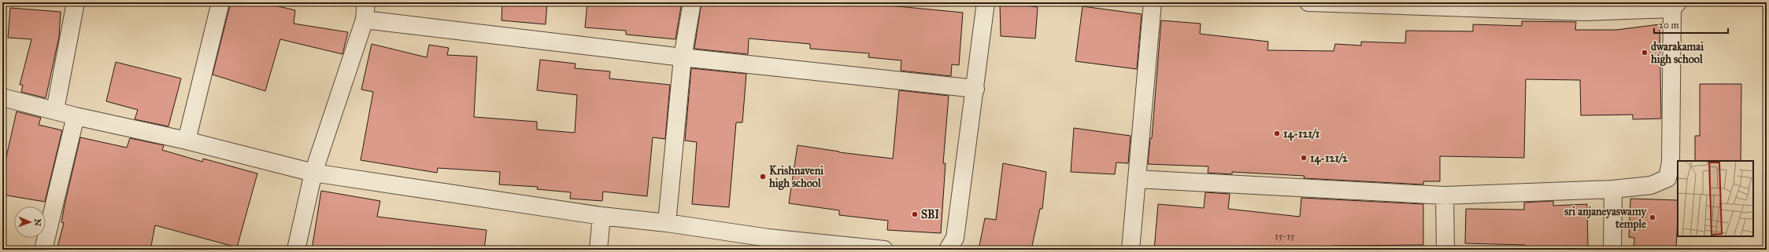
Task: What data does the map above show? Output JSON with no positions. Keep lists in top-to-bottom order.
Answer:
{
  "places": [
    "dwarakamai high school",
    "14-121/1",
    "14-121/2",
    "Krishnaveni high school",
    "SBI",
    "sri anjaneyaswamy temple"
  ],
  "house_numbers": ["15-15"],
  "scale_bar": "20 m",
  "north": "right"
}
